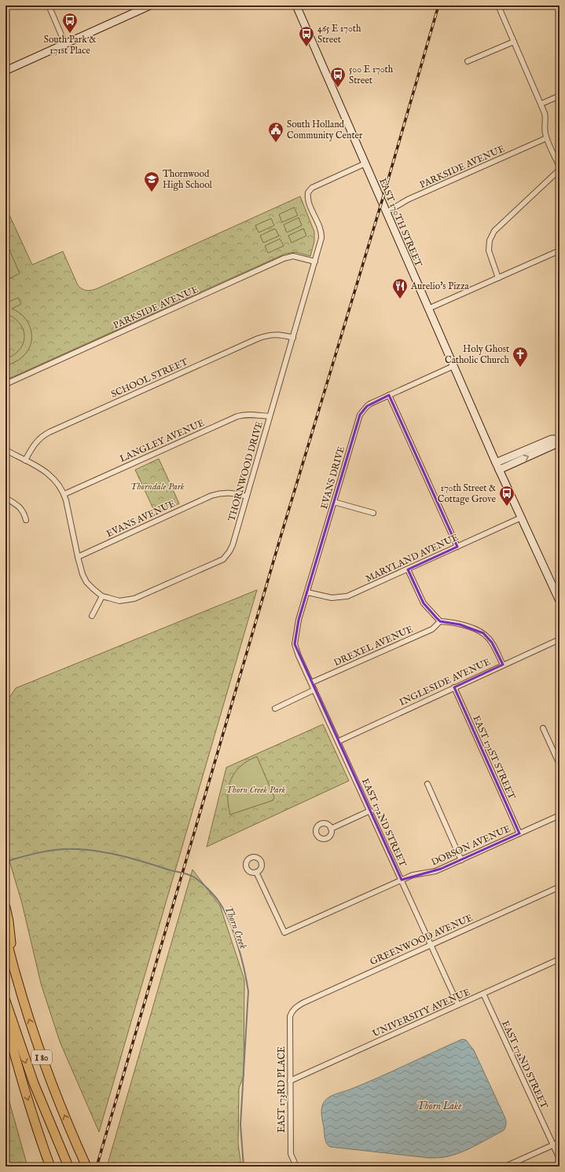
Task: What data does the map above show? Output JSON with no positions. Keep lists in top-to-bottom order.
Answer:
{
  "streets": {
    "highway": ["I 80"],
    "street": [
      "PARKSIDE AVENUE",
      "EAST 170TH STREET",
      "SCHOOL STREET",
      "LANGLEY AVENUE",
      "THORNWOOD DRIVE",
      "EVANS DRIVE",
      "EVANS AVENUE",
      "MARYLAND AVENUE",
      "DREXEL AVENUE",
      "INGLESIDE AVENUE",
      "EAST 171ST STREET",
      "EAST 172ND STREET",
      "DOBSON AVENUE",
      "GREENWOOD AVENUE",
      "UNIVERSITY AVENUE",
      "EAST 173RD PLACE"
    ]
  },
  "crossings": [
    ["PARKSIDE AVENUE", "EAST 170TH STREET"],
    ["PARKSIDE AVENUE", "THORNWOOD DRIVE"],
    ["EAST 170TH STREET", "THORNWOOD DRIVE"],
    ["EAST 170TH STREET", "EVANS DRIVE"],
    ["EAST 170TH STREET", "MARYLAND AVENUE"],
    ["SCHOOL STREET", "THORNWOOD DRIVE"],
    ["LANGLEY AVENUE", "THORNWOOD DRIVE"],
    ["THORNWOOD DRIVE", "EVANS AVENUE"],
    ["EVANS DRIVE", "MARYLAND AVENUE"],
    ["EVANS DRIVE", "EAST 172ND STREET"],
    ["DREXEL AVENUE", "EAST 172ND STREET"],
    ["INGLESIDE AVENUE", "EAST 171ST STREET"],
    ["INGLESIDE AVENUE", "EAST 172ND STREET"],
    ["EAST 171ST STREET", "DOBSON AVENUE"],
    ["EAST 172ND STREET", "DOBSON AVENUE"],
    ["EAST 172ND STREET", "GREENWOOD AVENUE"],
    ["EAST 172ND STREET", "UNIVERSITY AVENUE"],
    ["GREENWOOD AVENUE", "EAST 173RD PLACE"],
    ["UNIVERSITY AVENUE", "EAST 173RD PLACE"]
  ],
  "water": ["Thorn Creek", "Thorn Lake"],
  "parks": ["Thorndale Park", "Thorn Creek Park"],
  "places": {
    "bus stop": [
      "South Park & 171st Place",
      "465 E 170th Street",
      "500 E 170th Street",
      "170th Street & Cottage Grove"
    ],
    "public building": ["South Holland Community Center"],
    "school or university": ["Thornwood High School"],
    "restaurant": ["Aurelio's Pizza"],
    "church": ["Holy Ghost Catholic Church"]
  }
}
